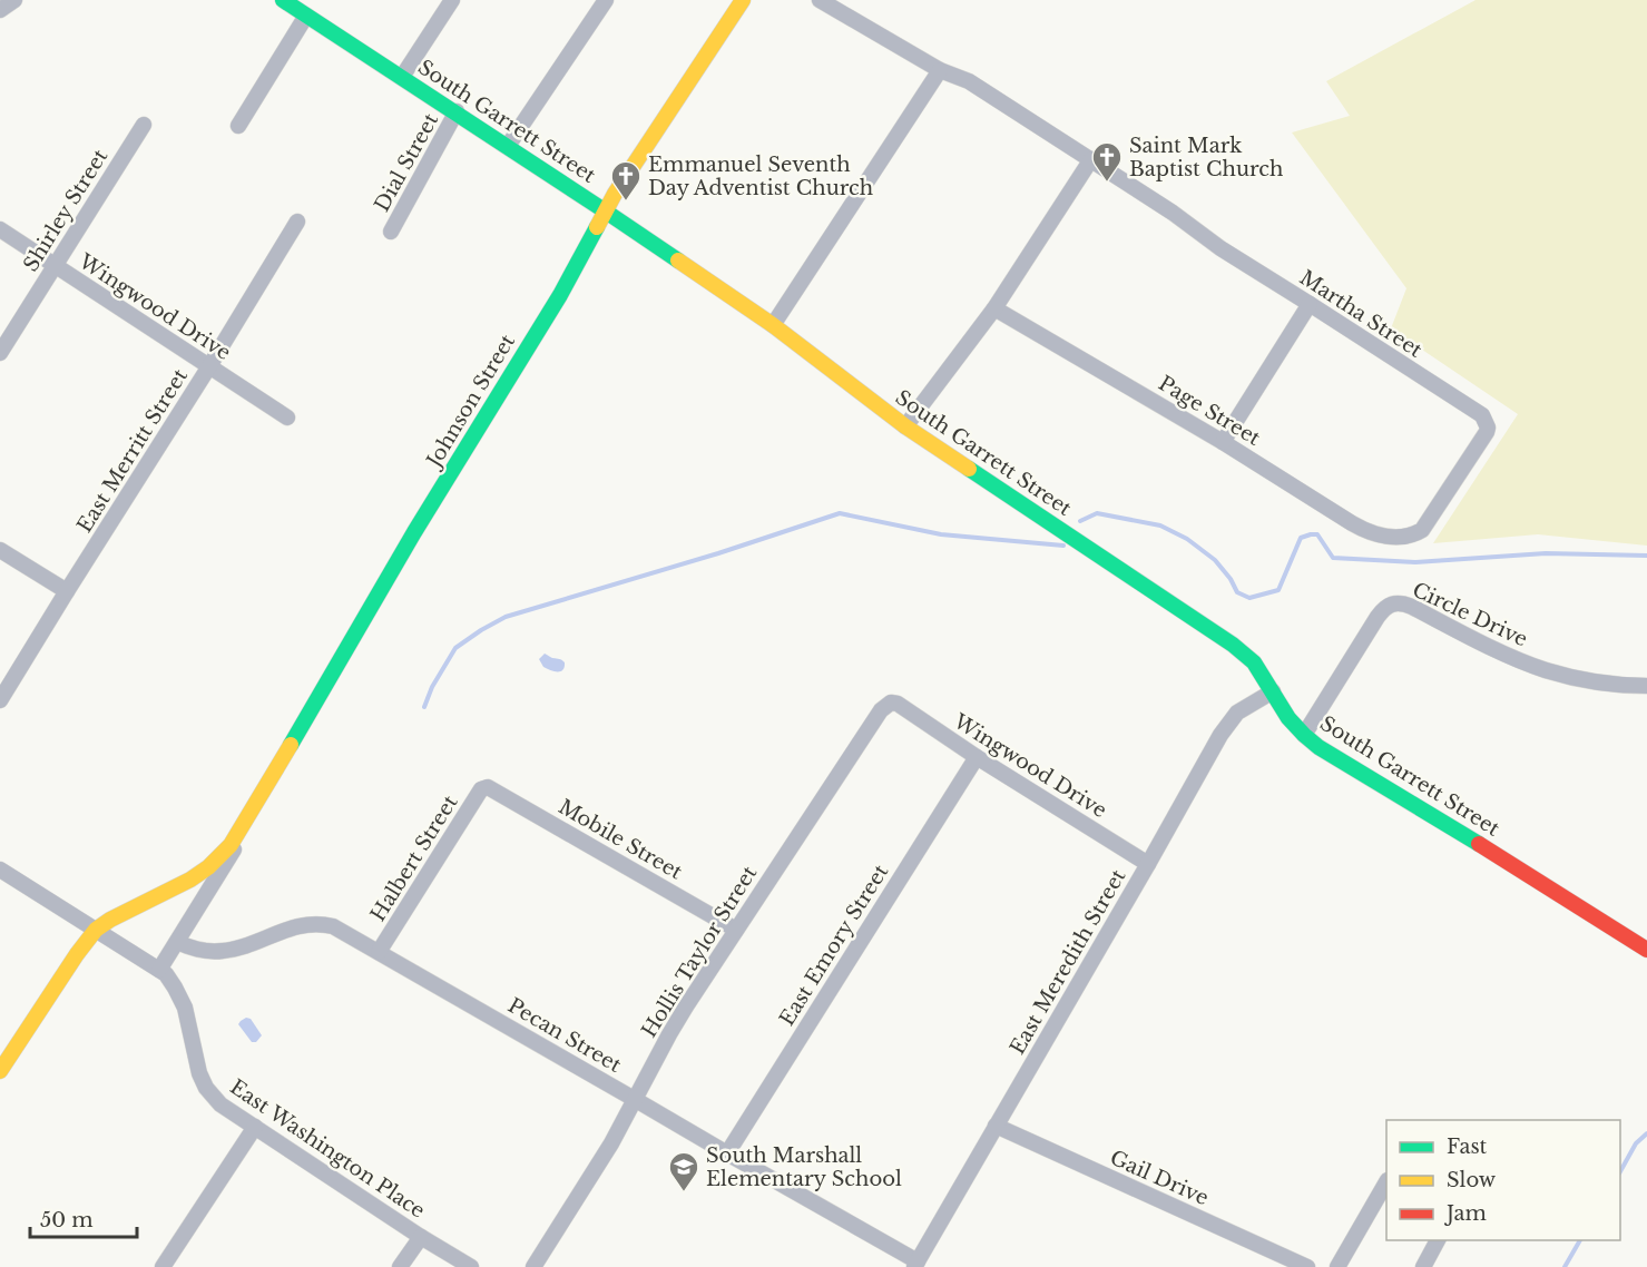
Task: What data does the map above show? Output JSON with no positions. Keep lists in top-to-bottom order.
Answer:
{
  "streets": {
    "street": [
      "South Garrett Street",
      "Dial Street",
      "Shirley Street",
      "Wingwood Drive",
      "Martha Street",
      "Johnson Street",
      "Page Street",
      "East Merritt Street",
      "Circle Drive",
      "Mobile Street",
      "Halbert Street",
      "East Emory Street",
      "Hollis Taylor Street",
      "East Meredith Street",
      "Pecan Street",
      "East Washington Place",
      "Gail Drive"
    ]
  },
  "crossings": [
    ["South Garrett Street", "Dial Street"],
    ["South Garrett Street", "Johnson Street"],
    ["South Garrett Street", "Circle Drive"],
    ["South Garrett Street", "East Meredith Street"],
    ["Shirley Street", "Wingwood Drive"],
    ["Wingwood Drive", "East Merritt Street"],
    ["Wingwood Drive", "East Emory Street"],
    ["Wingwood Drive", "Hollis Taylor Street"],
    ["Wingwood Drive", "East Meredith Street"],
    ["Martha Street", "Page Street"],
    ["Johnson Street", "Pecan Street"],
    ["Johnson Street", "East Washington Place"],
    ["Mobile Street", "Halbert Street"],
    ["Mobile Street", "Hollis Taylor Street"],
    ["Halbert Street", "Pecan Street"],
    ["East Emory Street", "Pecan Street"],
    ["Hollis Taylor Street", "Pecan Street"],
    ["East Meredith Street", "Pecan Street"],
    ["East Meredith Street", "Gail Drive"]
  ],
  "places": {
    "church": ["Saint Mark Baptist Church", "Emmanuel Seventh Day Adventist Church"],
    "school or university": ["South Marshall Elementary School"]
  },
  "legend": ["Fast", "Slow", "Jam"],
  "scale_bar": "50 m"
}
